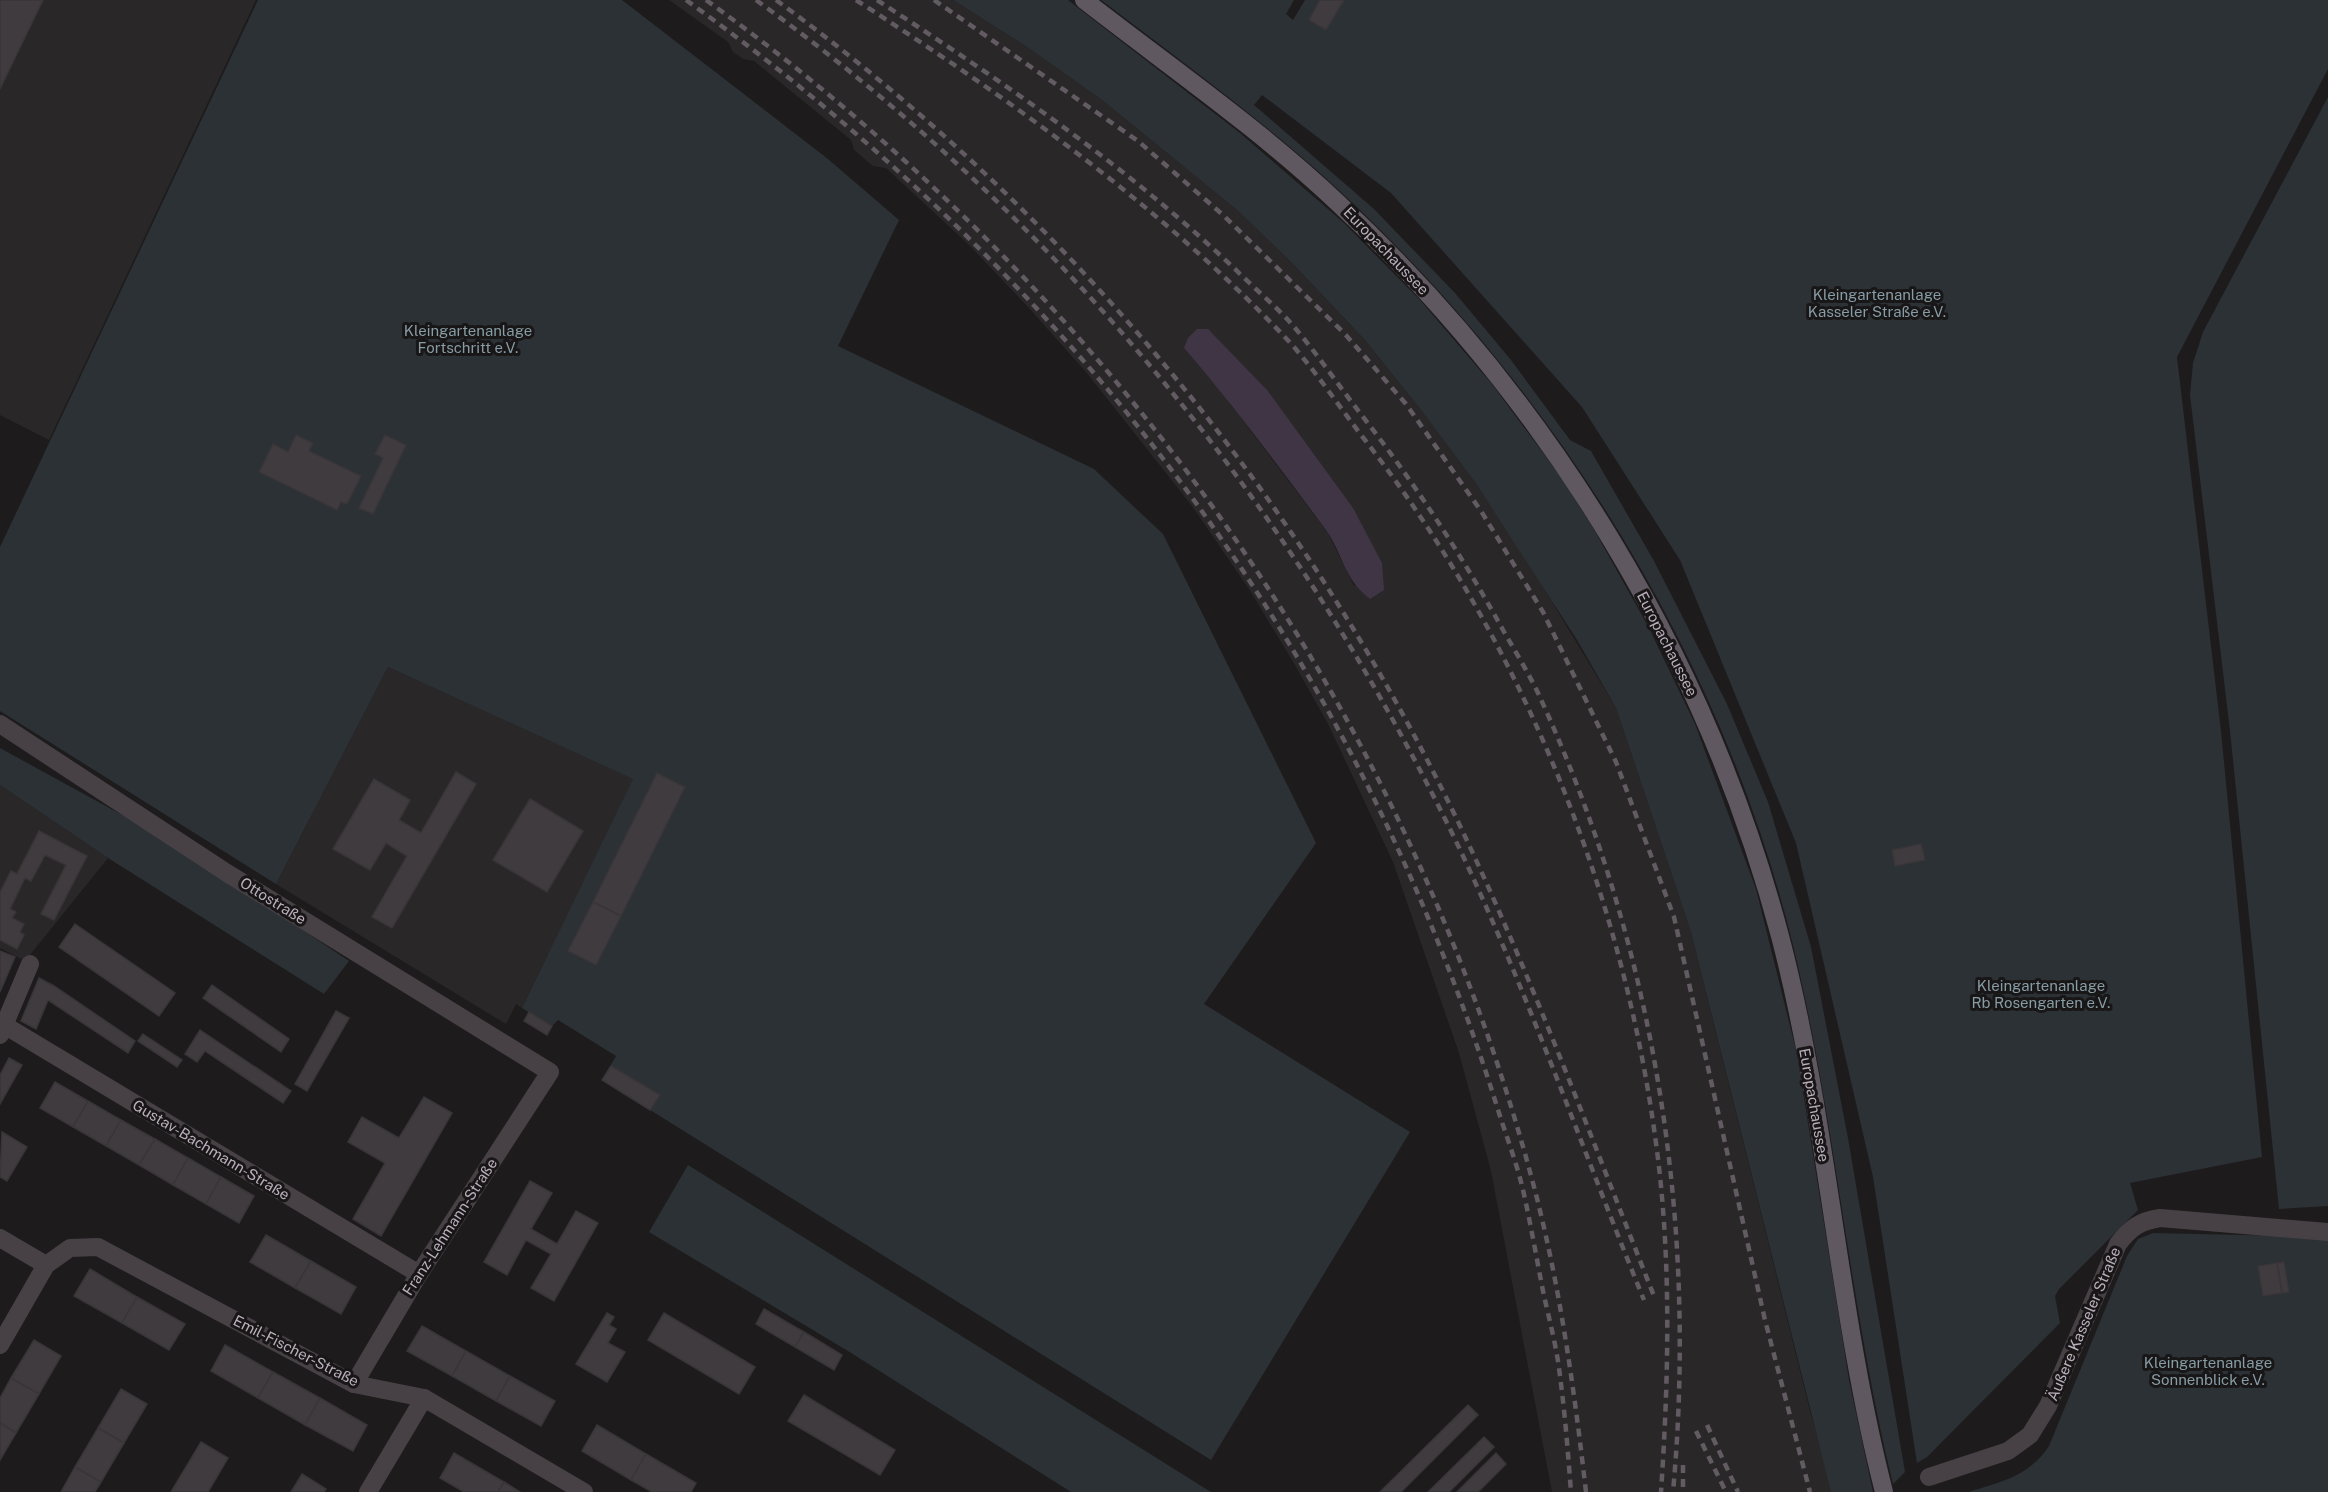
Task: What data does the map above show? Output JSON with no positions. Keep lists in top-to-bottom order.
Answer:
{
  "streets": {
    "main road": ["Europachaussee"],
    "street": [
      "Ottostraße",
      "Gustav-Bachmann-Straße",
      "Franz-Lehmann-Straße",
      "Äußere Kasseler Straße",
      "Emil-Fischer-Straße"
    ]
  },
  "crossings": [
    ["Ottostraße", "Franz-Lehmann-Straße"],
    ["Gustav-Bachmann-Straße", "Franz-Lehmann-Straße"],
    ["Franz-Lehmann-Straße", "Emil-Fischer-Straße"]
  ],
  "parks": [
    "Kleingartenanlage Kasseler Straße e.V.",
    "Kleingartenanlage Fortschritt e.V.",
    "Kleingartenanlage Rb Rosengarten e.V.",
    "Kleingartenanlage Sonnenblick e.V."
  ]
}
